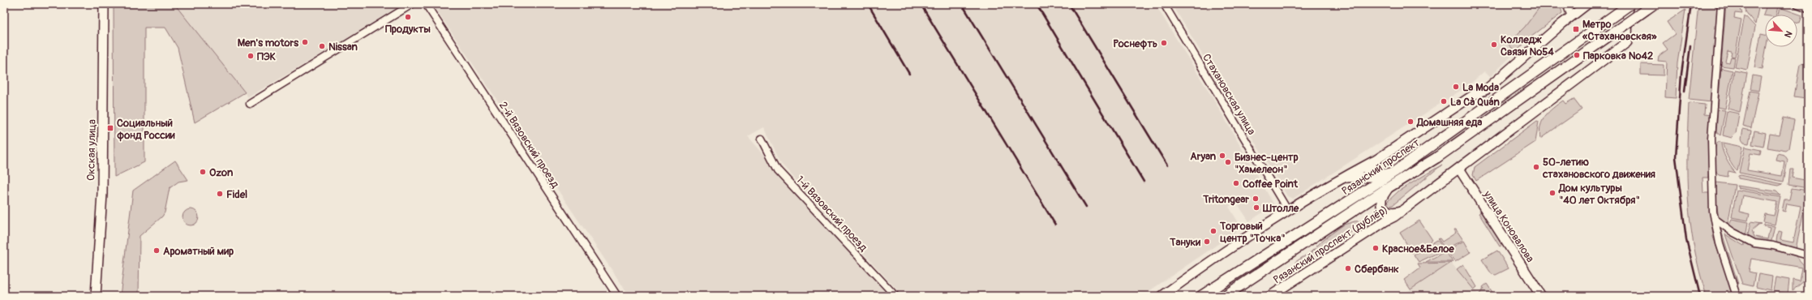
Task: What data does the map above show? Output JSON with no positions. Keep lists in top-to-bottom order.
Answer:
{
  "streets": {
    "main road": [
      "Окская улица",
      "Рязанский проспект",
      "улица Коновалова",
      "Рязанский проспект (дублёр)"
    ],
    "street": ["Стахановская улица", "2-й Вязовский проезд", "1-й Вязовский проезд"]
  },
  "crossings": [
    ["Рязанский проспект", "Рязанский проспект (дублёр)"],
    ["улица Коновалова", "Рязанский проспект (дублёр)"]
  ],
  "places": {
    "other": [
      "Продукты",
      "Men's motors",
      "Роснефть",
      "Колледж Связи №54",
      "Nissan",
      "Парковка №42",
      "ПЭК",
      "La Moda",
      "La Cà Quán",
      "Домашняя еда",
      "Aryan",
      "Бизнес-центр \"Хамелеон\"",
      "50-летию стахановского движения",
      "Ozon",
      "Coffee Point",
      "Дом культуры \"40 лет Октября\"",
      "Fidel",
      "Tritongear",
      "Штолле",
      "Торговый центр \"Точка\"",
      "Тануки",
      "Красное&Белое",
      "Ароматный мир",
      "Сбербанк"
    ],
    "transit": ["Метро «Стахановская»", "Социальный фонд России"]
  },
  "north": "bottom right"
}
